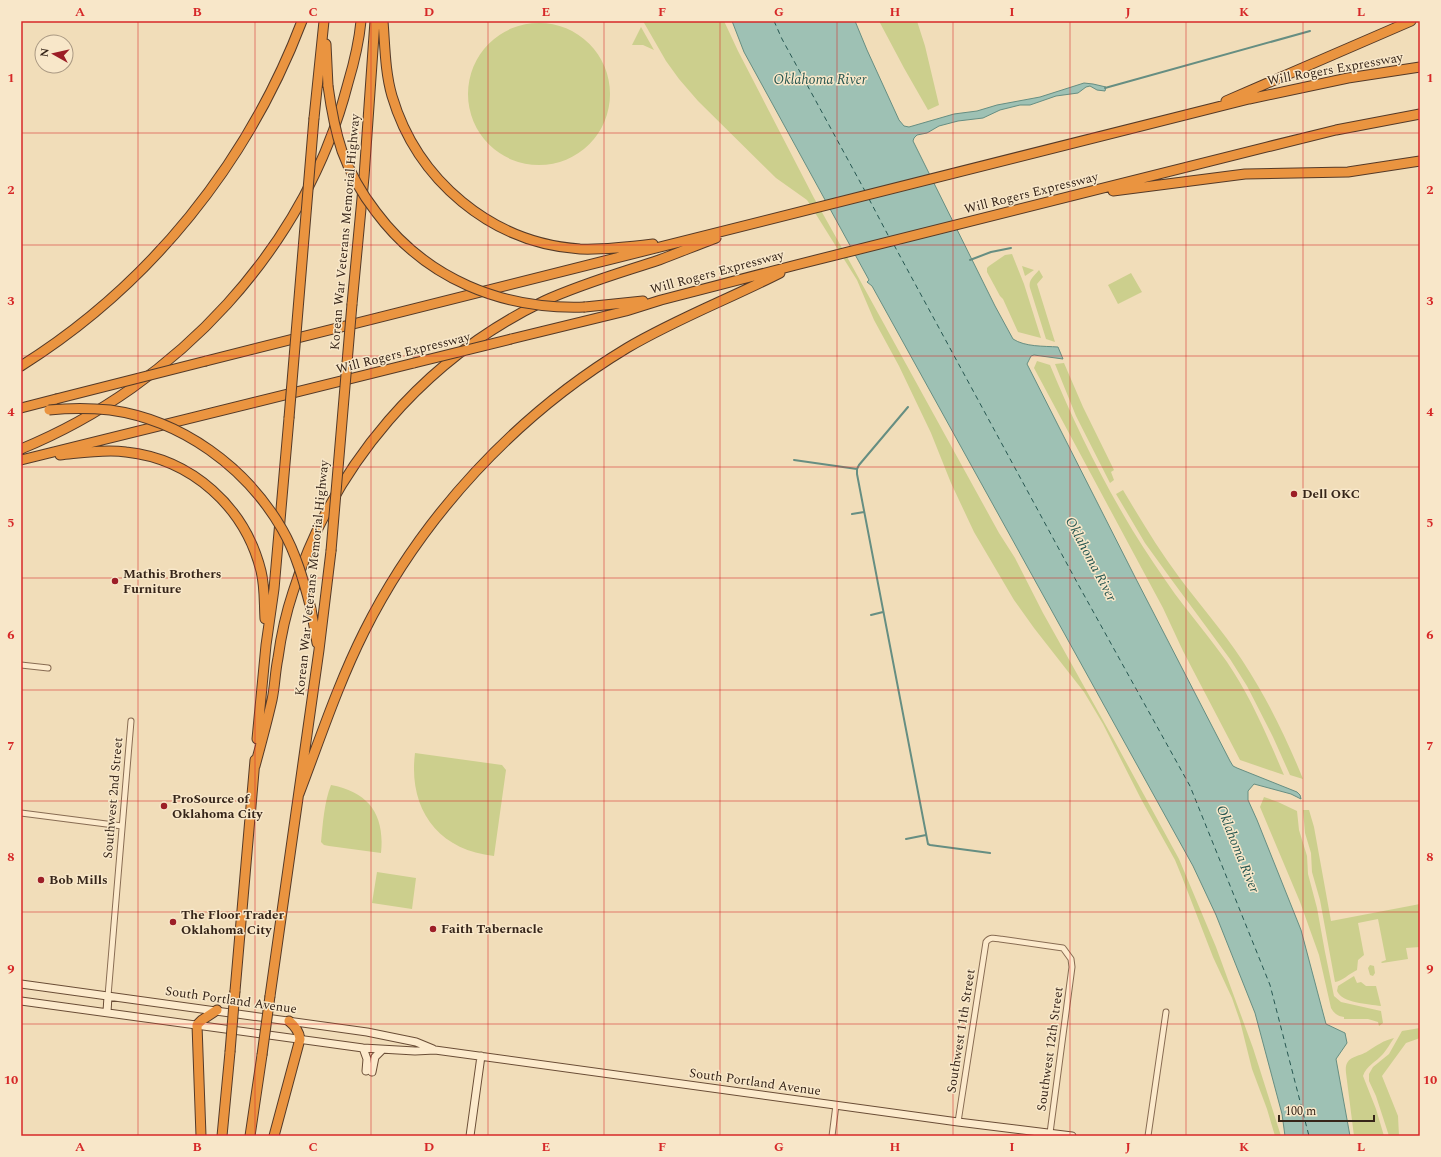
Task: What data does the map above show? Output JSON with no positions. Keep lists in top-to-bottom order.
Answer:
{
  "streets": {
    "highway": ["Will Rogers Expressway", "Korean War Veterans Memorial Highway"],
    "main road": ["South Portland Avenue"],
    "street": ["Southwest 2nd Street", "Southwest 11th Street", "Southwest 12th Street"]
  },
  "crossings": [
    ["Southwest 2nd Street", "South Portland Avenue"],
    ["South Portland Avenue", "Southwest 11th Street"],
    ["South Portland Avenue", "Southwest 12th Street"],
    ["Southwest 11th Street", "Southwest 12th Street"]
  ],
  "water": ["Oklahoma River"],
  "places": [
    "Dell OKC",
    "Mathis Brothers Furniture",
    "ProSource of Oklahoma City",
    "Bob Mills",
    "The Floor Trader Oklahoma City",
    "Faith Tabernacle"
  ],
  "scale_bar": "100 m",
  "north": "left",
  "grid": {
    "columns": [
      "A",
      "B",
      "C",
      "D",
      "E",
      "F",
      "G",
      "H",
      "I",
      "J",
      "K",
      "L"
    ],
    "rows": [
      "1",
      "2",
      "3",
      "4",
      "5",
      "6",
      "7",
      "8",
      "9",
      "10"
    ]
  }
}
